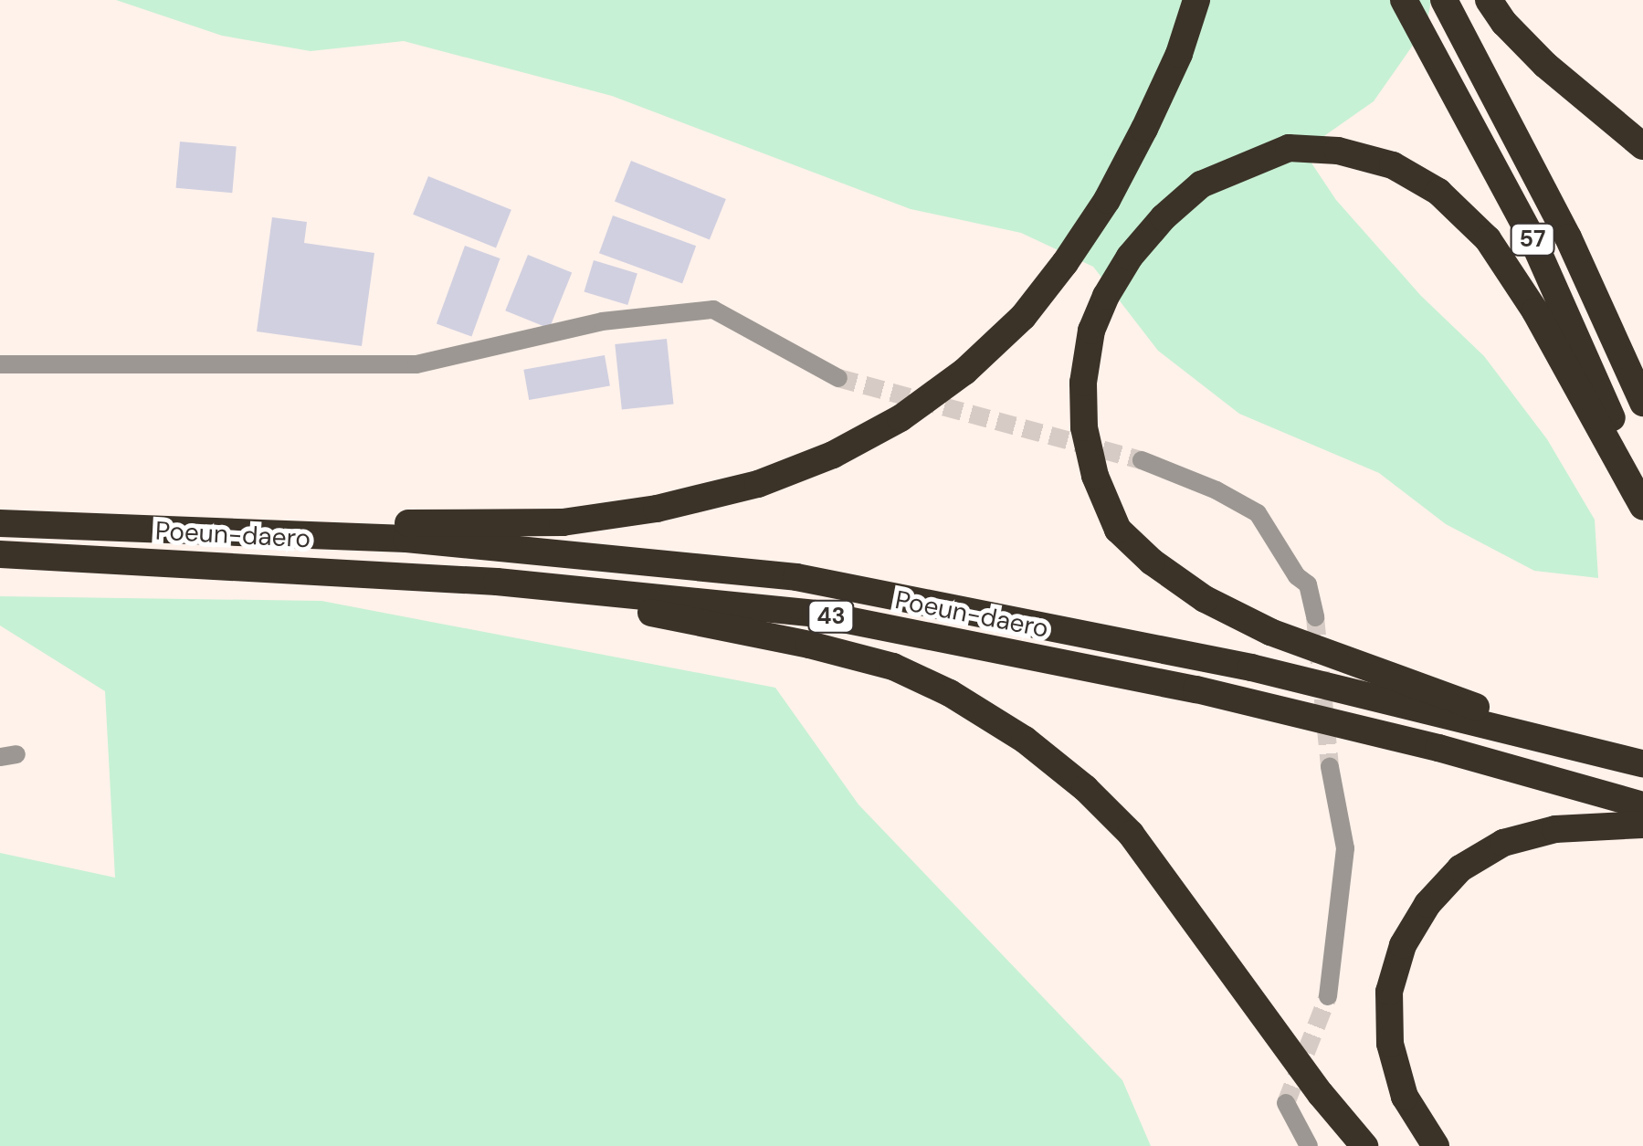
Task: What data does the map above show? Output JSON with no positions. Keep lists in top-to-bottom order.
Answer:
{
  "streets": {
    "highway": ["57", "Poeun-daero", "43"]
  }
}
